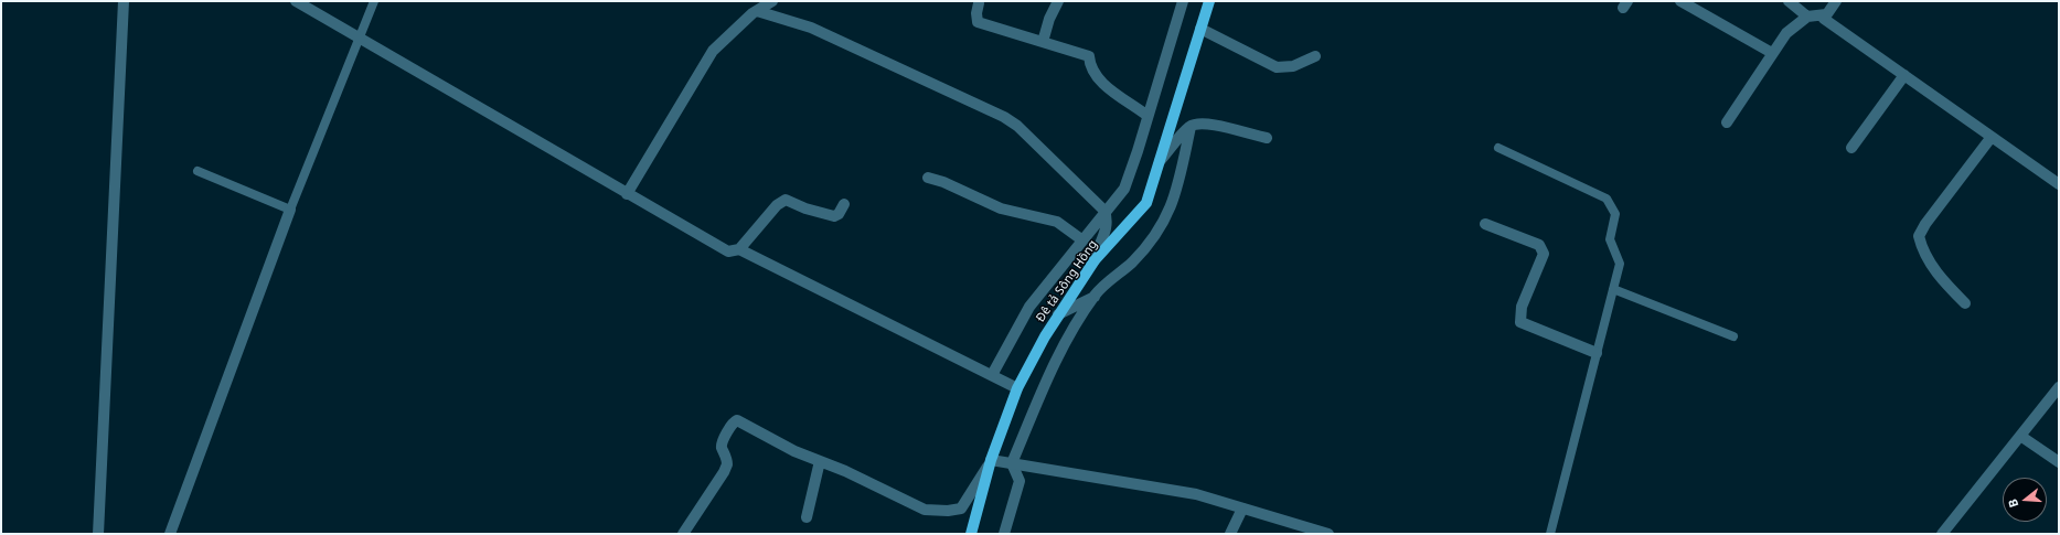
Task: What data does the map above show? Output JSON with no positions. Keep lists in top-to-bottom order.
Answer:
{
  "streets": {
    "main road": ["Đê tả Sông Hồng"]
  },
  "north": "left"
}
